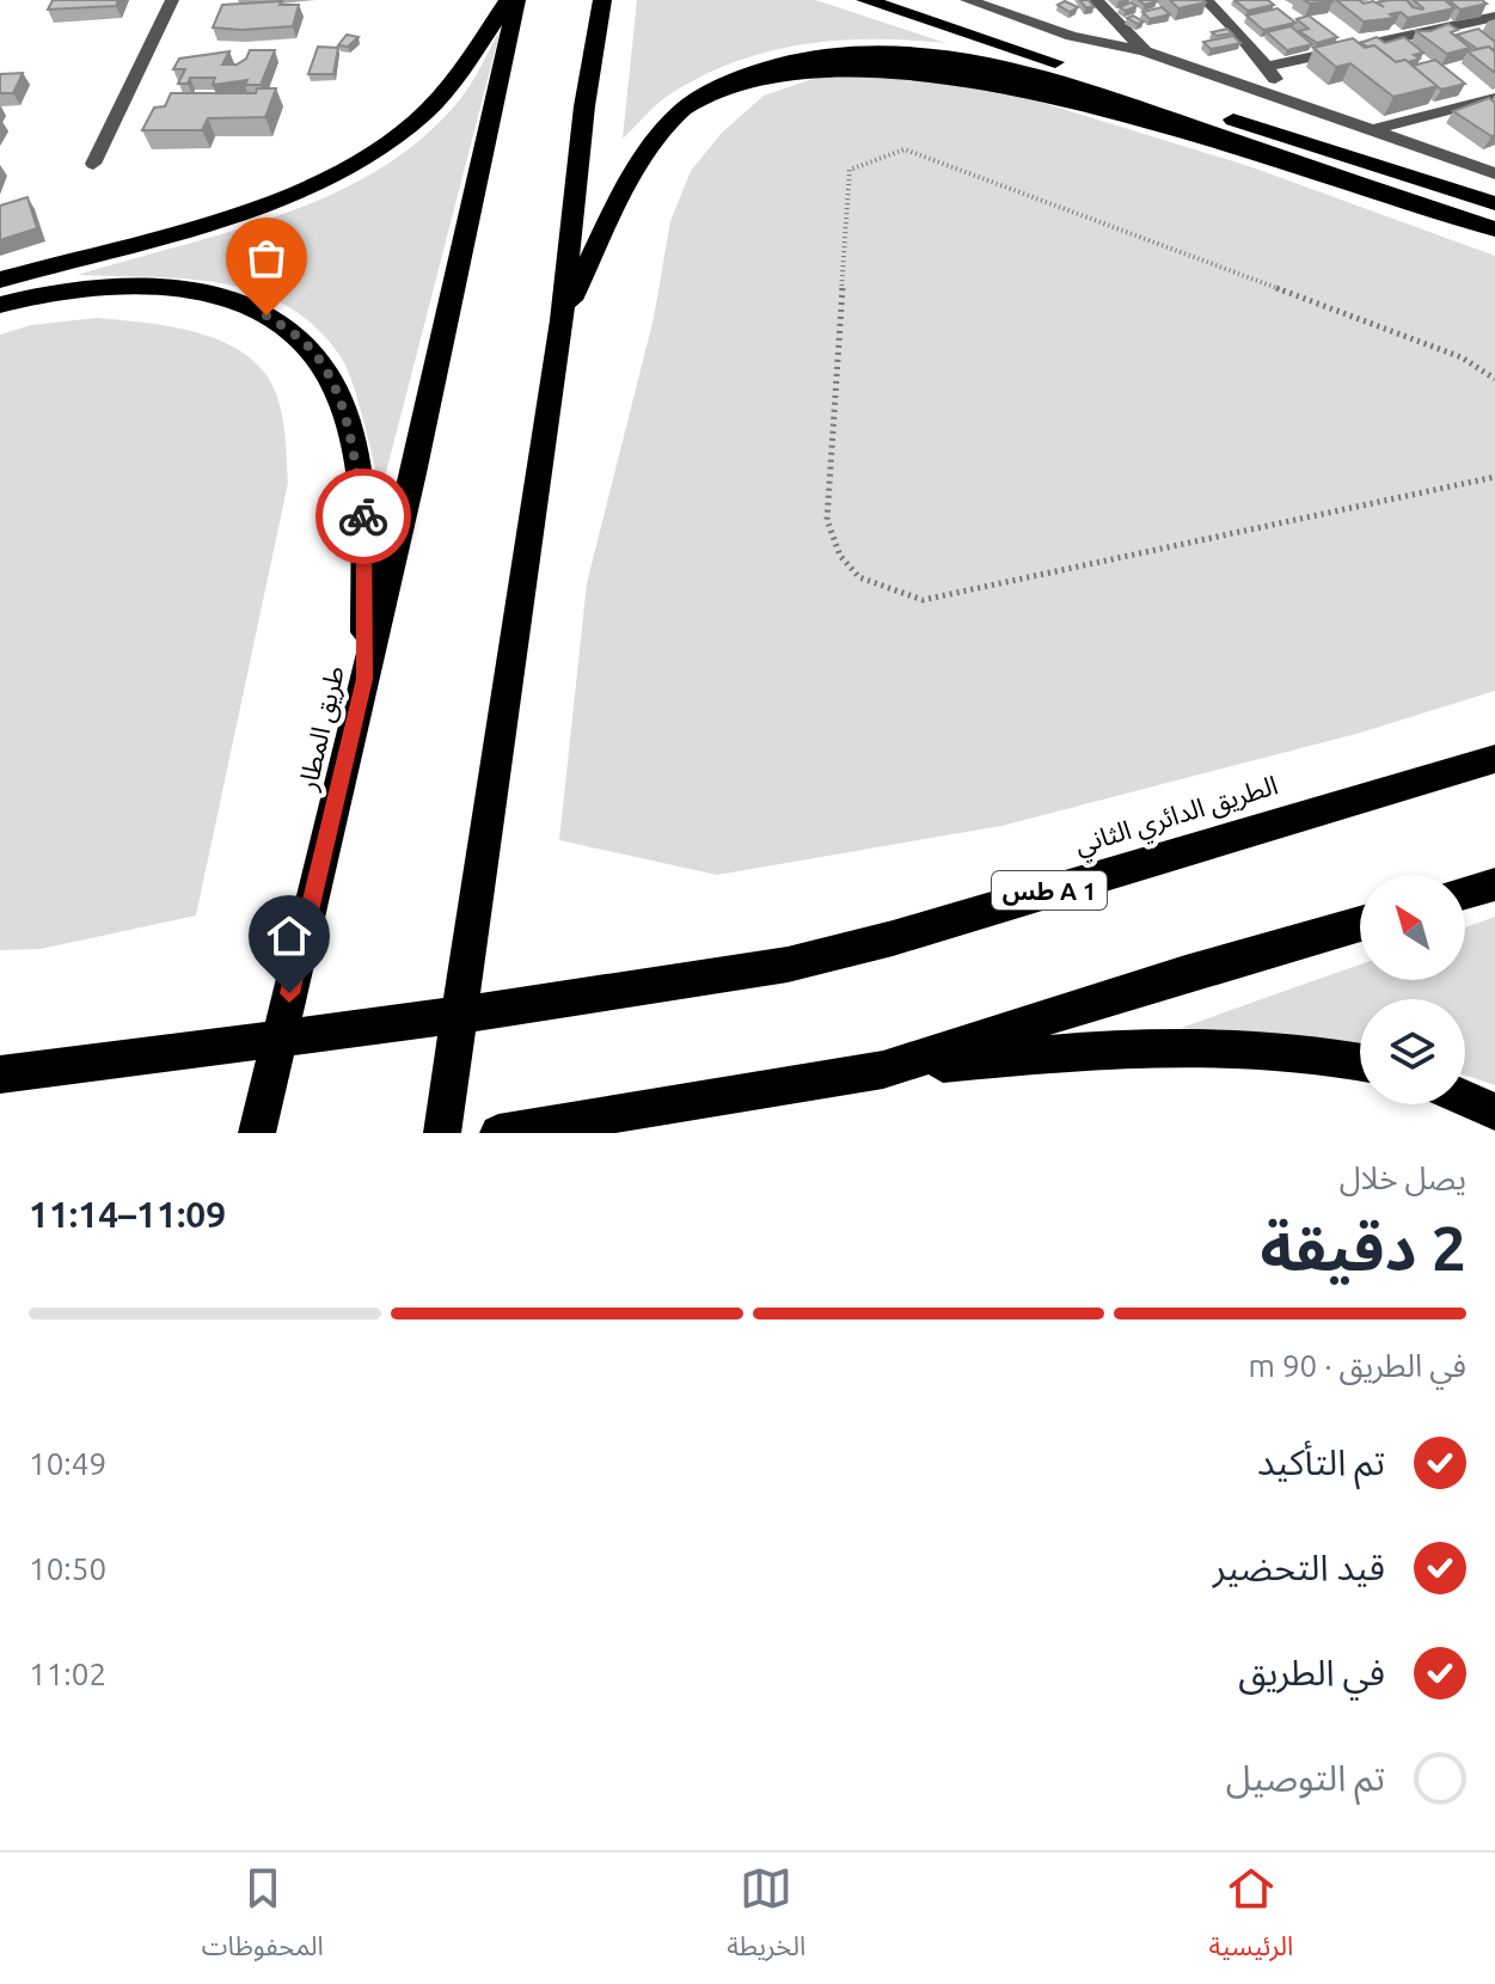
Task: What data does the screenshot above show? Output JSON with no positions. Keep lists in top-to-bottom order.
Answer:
{
  "streets": {
    "highway": ["طريق المطار", "الطريق الدائري الثاني", "طس A 1"]
  },
  "north": "top left",
  "page": {
    "heading": ["2 دقيقة", "يصل خلال", "11:09–11:14"],
    "bar": "في الطريق · 90 m",
    "list": [
      ["تم التأكيد", "10:49"],
      ["قيد التحضير", "10:50"],
      ["في الطريق", "11:02"],
      "تم التوصيل"
    ],
    "tabs": ["الرئيسية", "الخريطة", "المحفوظات"]
  }
}
